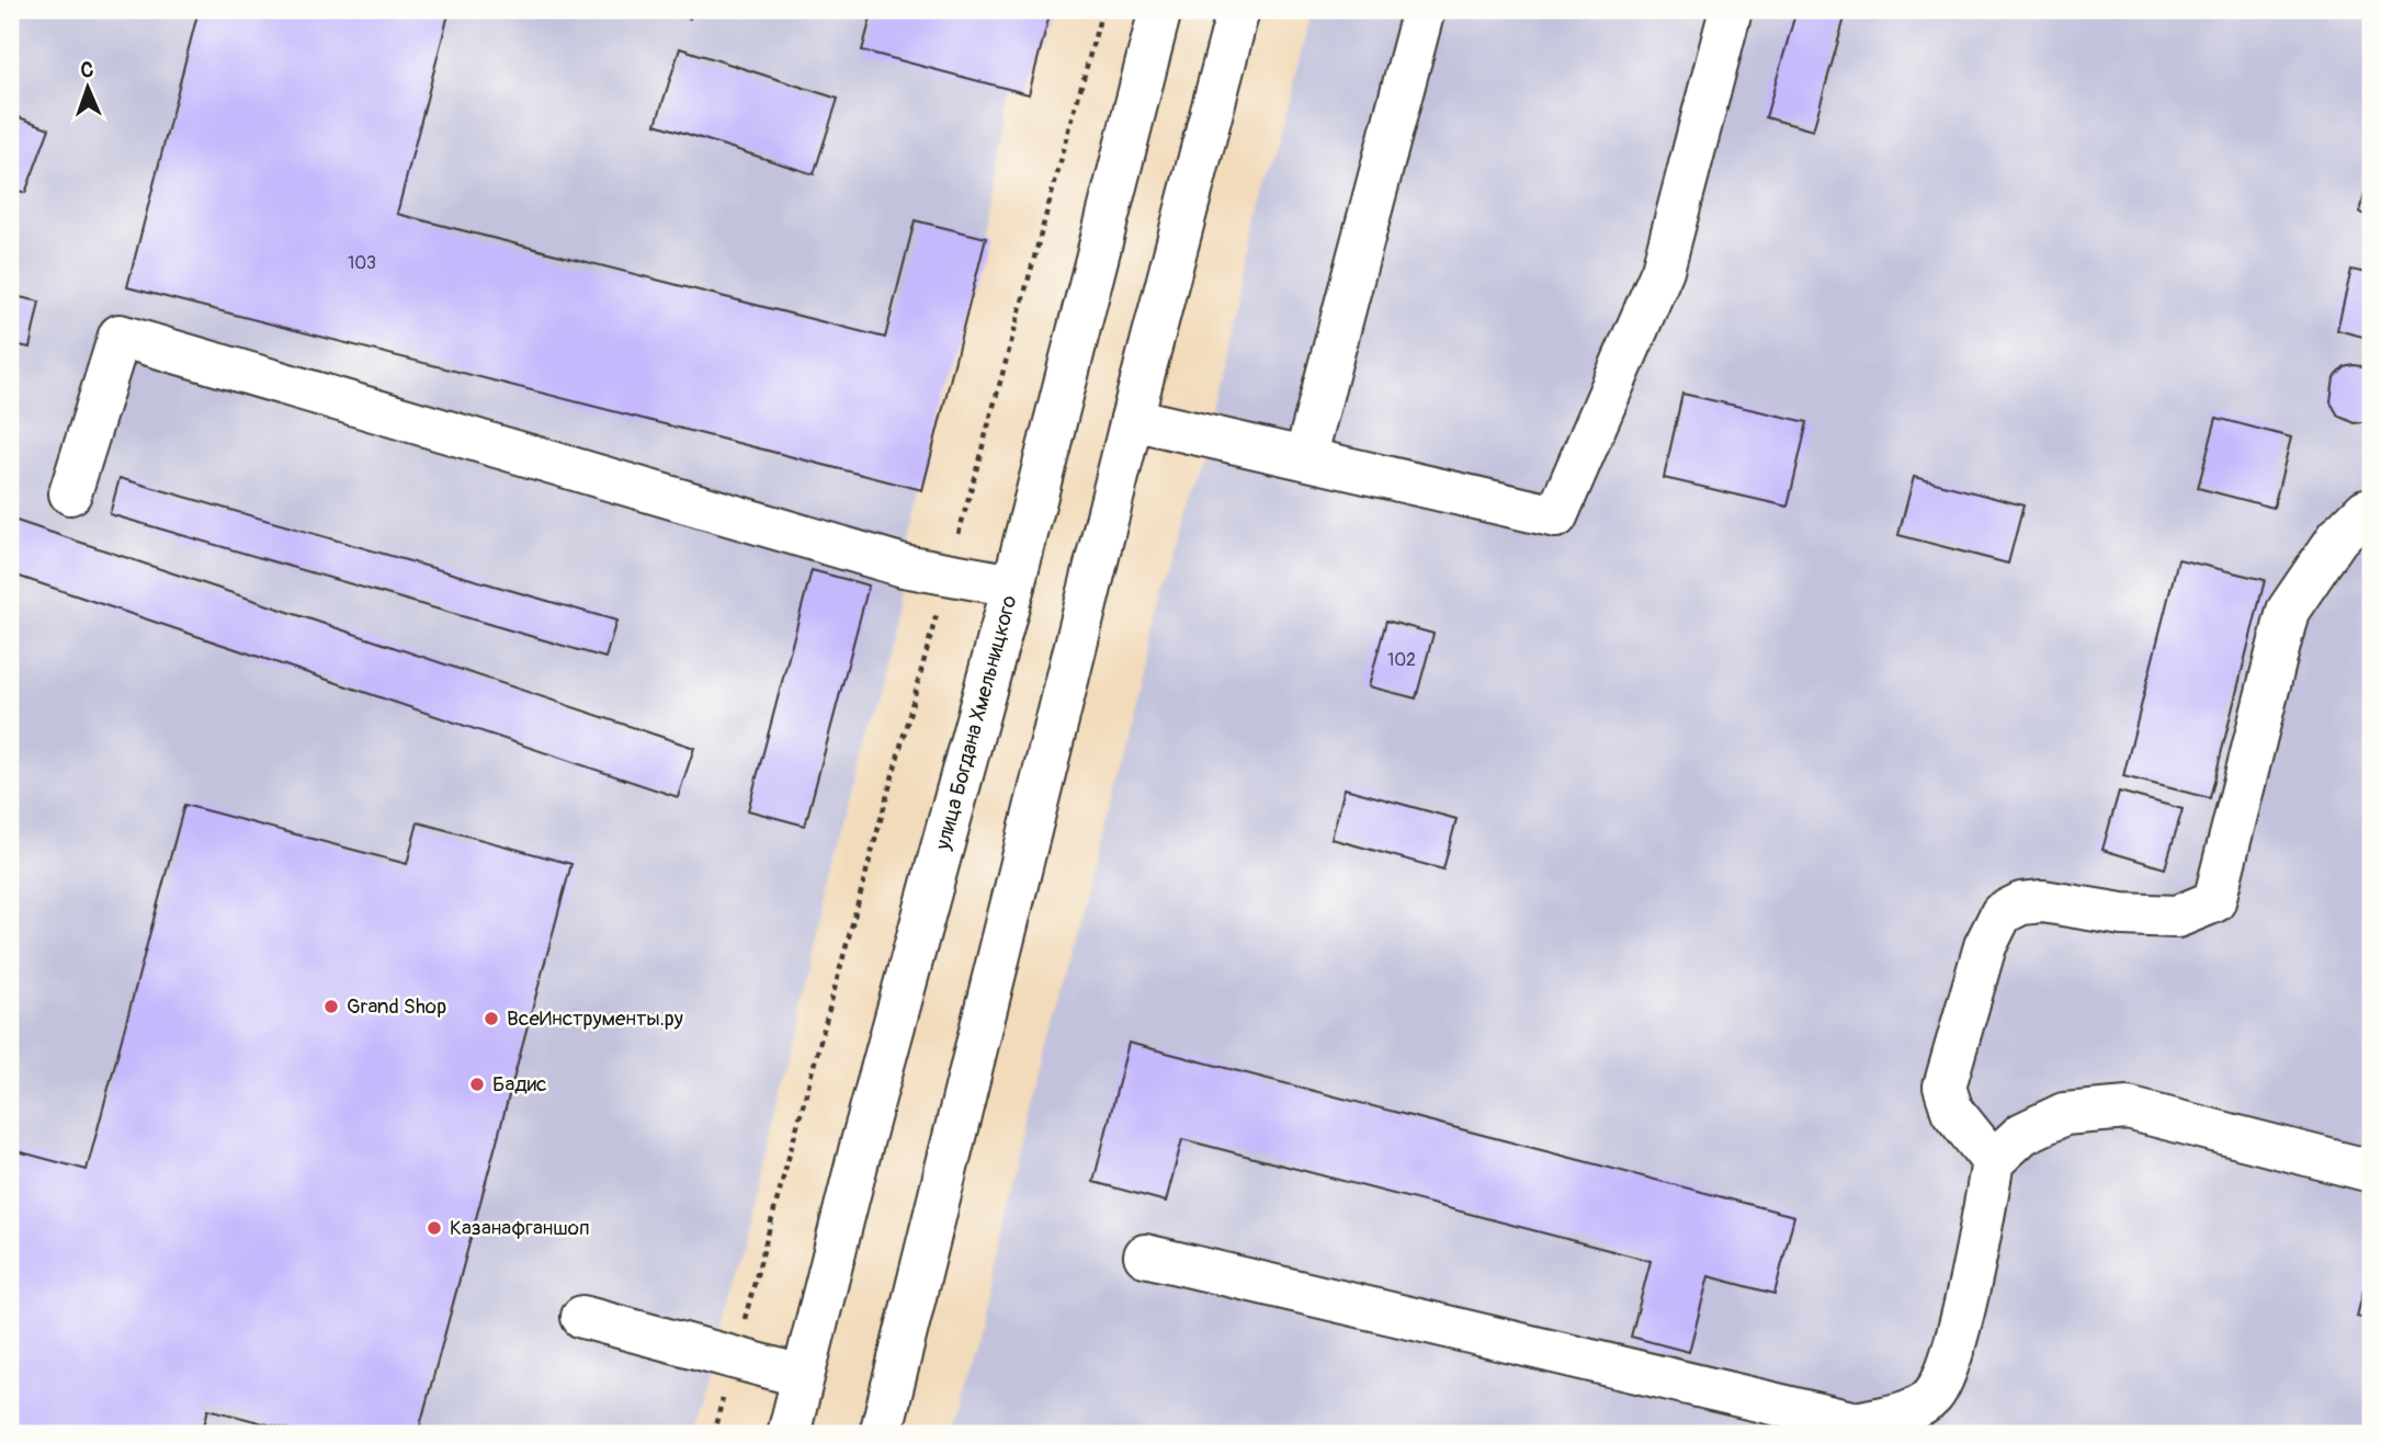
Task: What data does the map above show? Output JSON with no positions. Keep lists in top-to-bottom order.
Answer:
{
  "streets": {
    "main road": ["улица Богдана Хмельницкого"]
  },
  "places": [
    "Grand Shop",
    "ВсеИнструменты.ру",
    "Бадис",
    "Казанафганшоп"
  ],
  "house_numbers": ["103", "102"],
  "north": "top"
}
